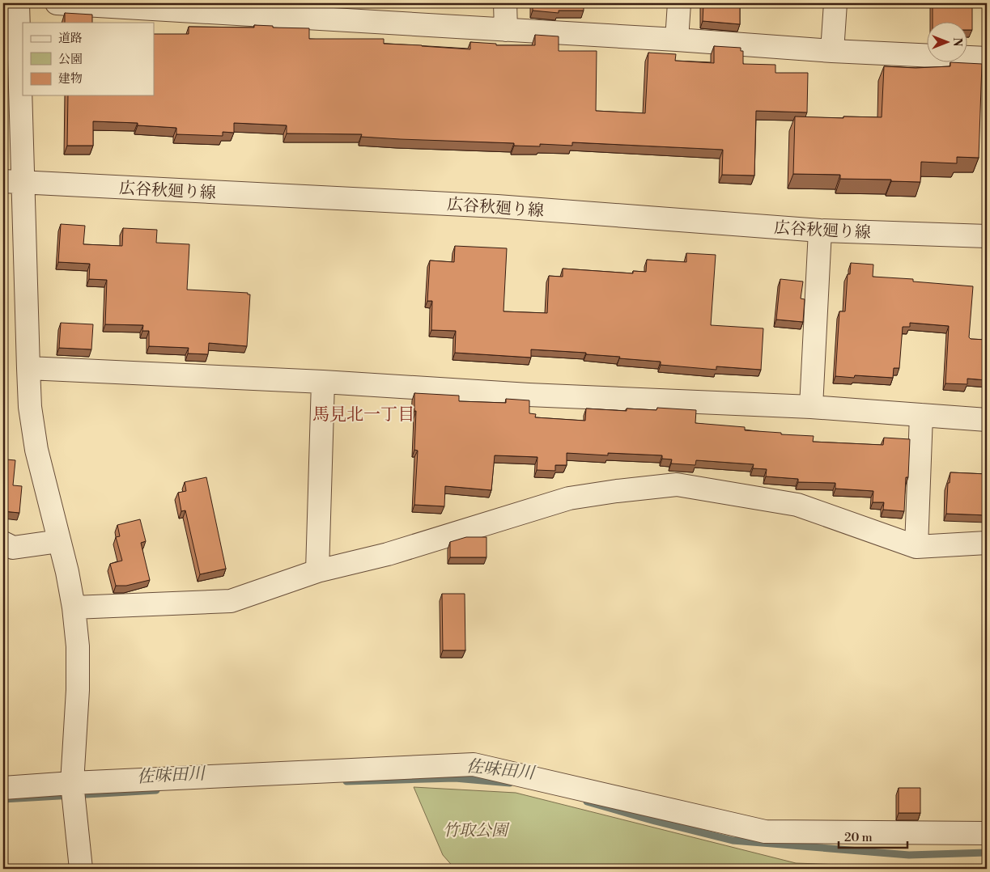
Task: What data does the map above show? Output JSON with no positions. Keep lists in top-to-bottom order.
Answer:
{
  "streets": {
    "street": ["広谷秋廻り線"]
  },
  "districts": ["馬見北一丁目"],
  "water": ["佐味田川"],
  "parks": ["竹取公園"],
  "legend": ["道路", "公園", "建物"],
  "scale_bar": "20 m",
  "north": "right"
}
